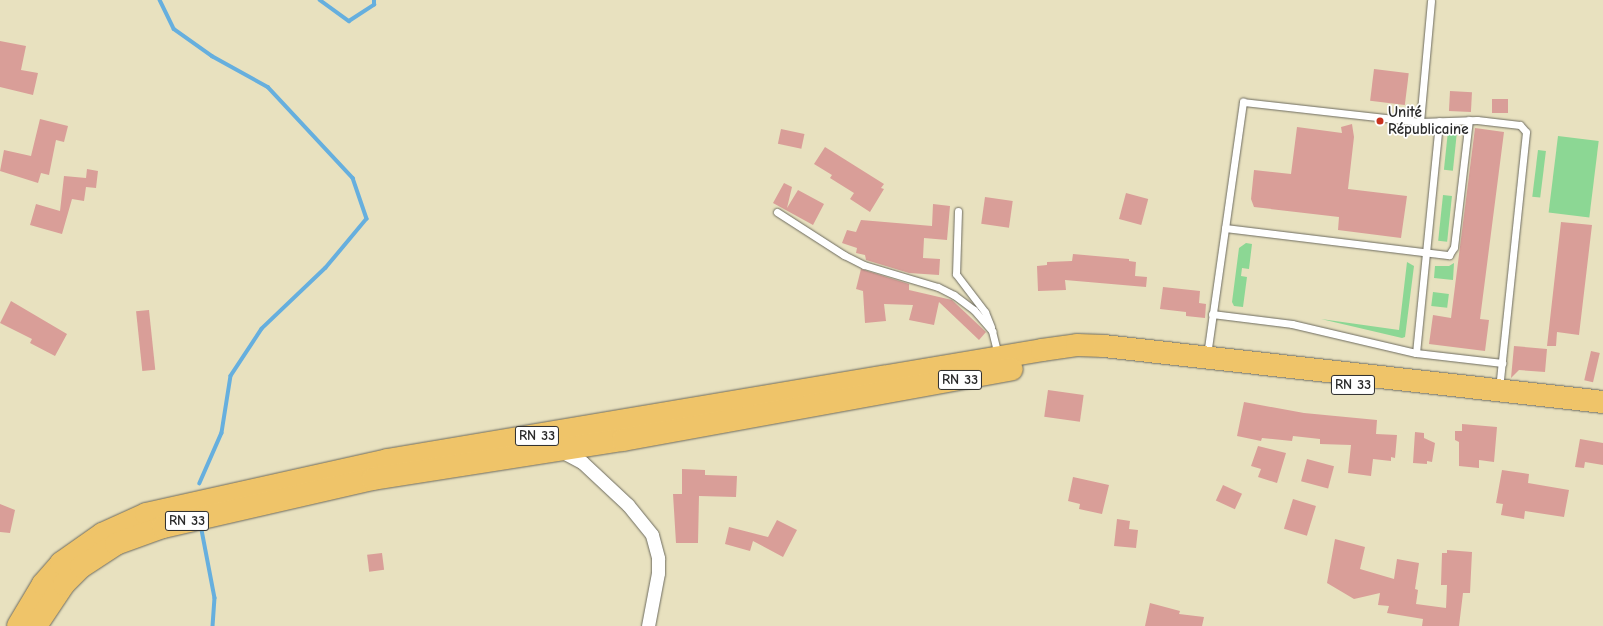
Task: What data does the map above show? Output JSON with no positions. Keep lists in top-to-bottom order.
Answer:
{
  "streets": {
    "highway": ["RN 33"]
  },
  "places": ["Unité Républicaine"]
}
